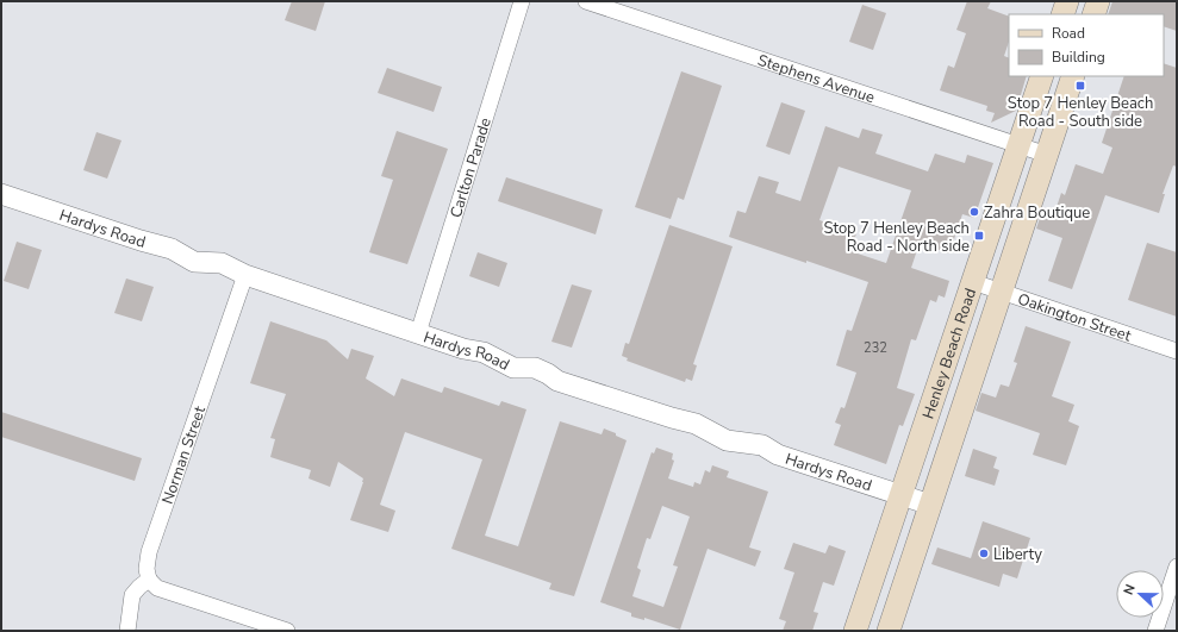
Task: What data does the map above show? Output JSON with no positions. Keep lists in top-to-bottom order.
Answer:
{
  "streets": {
    "main road": ["Henley Beach Road"],
    "street": [
      "Stephens Avenue",
      "Carlton Parade",
      "Hardys Road",
      "Oakington Street",
      "Norman Street"
    ]
  },
  "crossings": [
    ["Stephens Avenue", "Henley Beach Road"],
    ["Carlton Parade", "Hardys Road"],
    ["Hardys Road", "Henley Beach Road"],
    ["Hardys Road", "Norman Street"],
    ["Oakington Street", "Henley Beach Road"]
  ],
  "places": {
    "transit": ["Stop 7 Henley Beach Road - South side", "Stop 7 Henley Beach Road - North side"],
    "other": ["Zahra Boutique", "Liberty"]
  },
  "house_numbers": ["232"],
  "legend": ["Road", "Building"],
  "north": "left"
}
